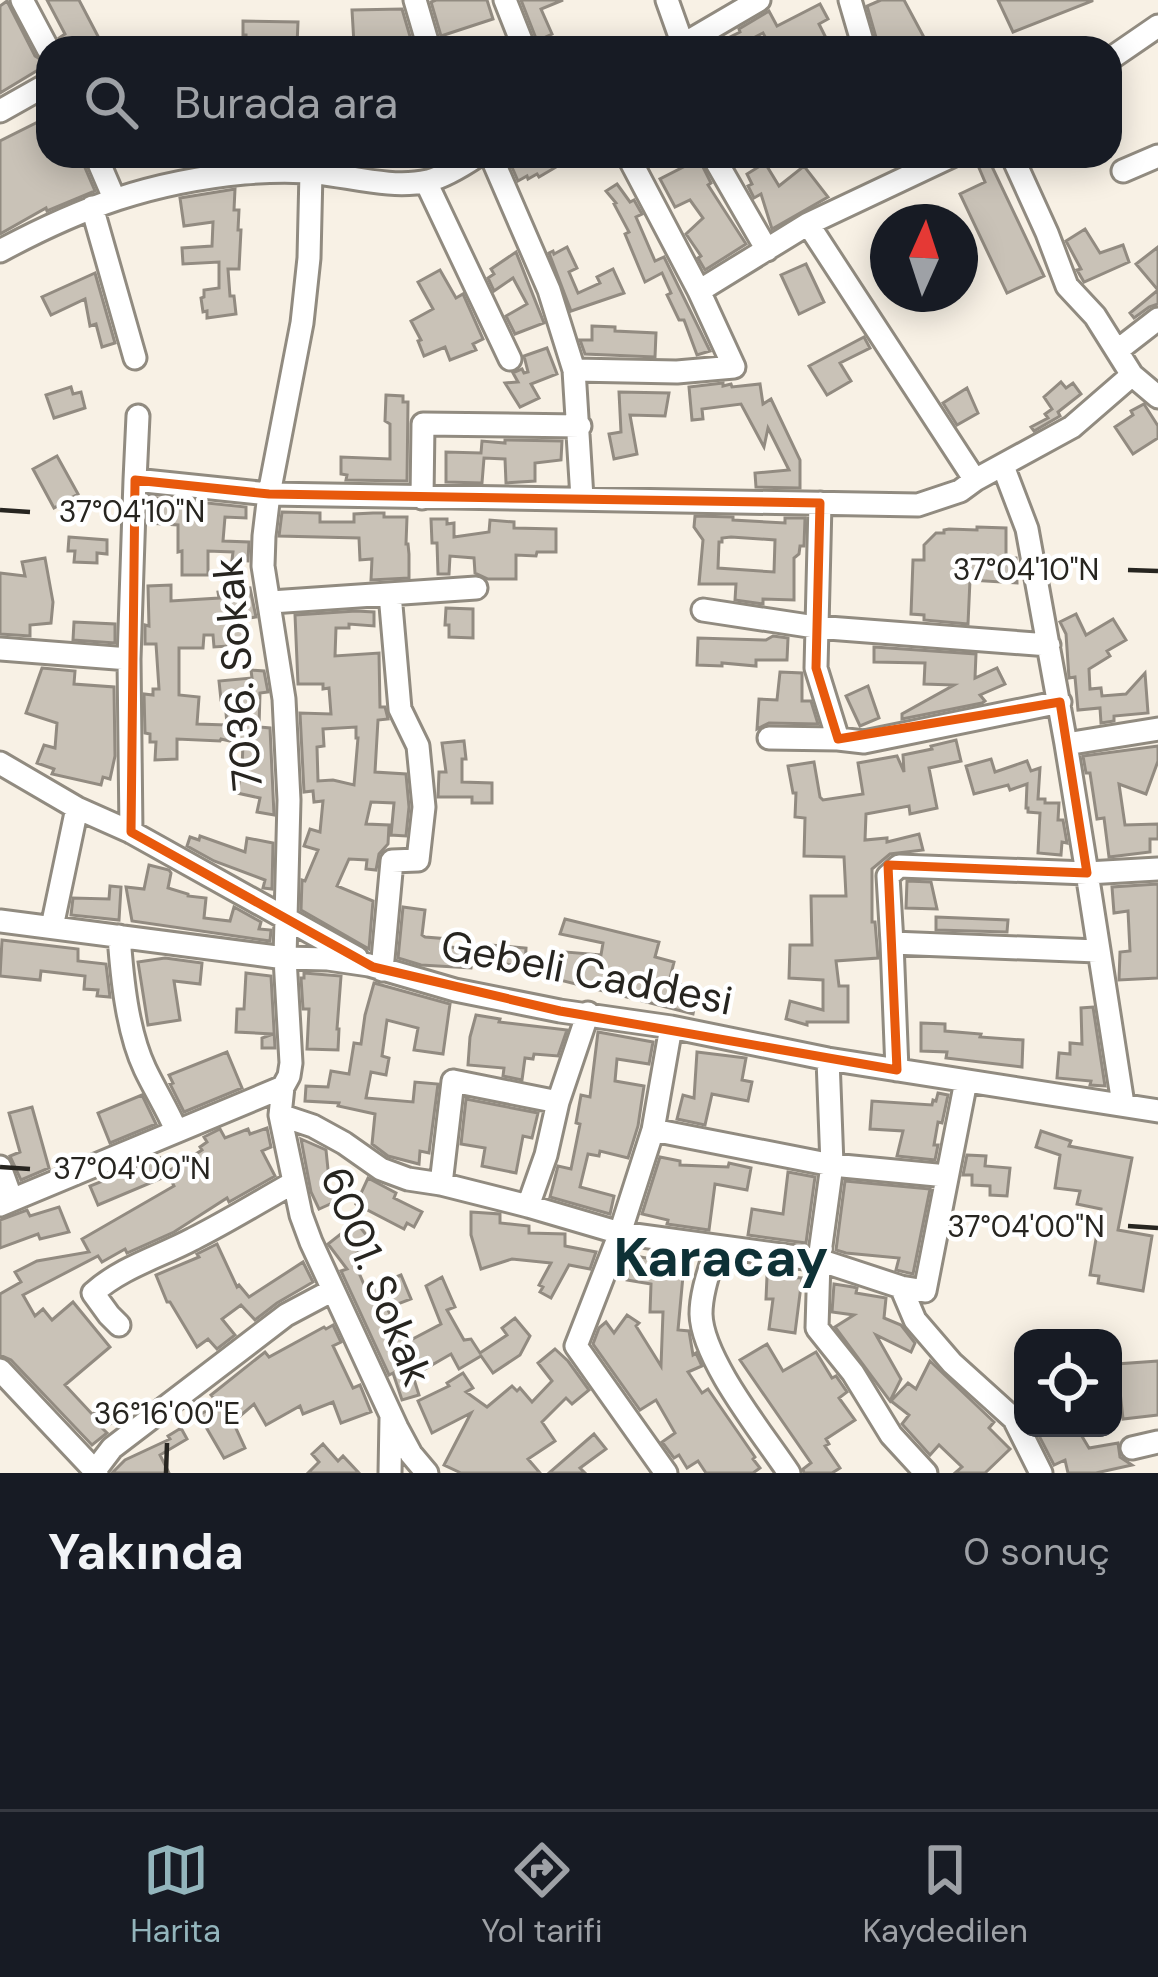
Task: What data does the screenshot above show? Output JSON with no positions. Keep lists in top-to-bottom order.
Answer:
{
  "streets": {
    "street": ["7036. Sokak", "Gebeli Caddesi", "6001. Sokak"]
  },
  "crossings": [
    ["7036. Sokak", "Gebeli Caddesi"],
    ["7036. Sokak", "6001. Sokak"],
    ["Gebeli Caddesi", "6001. Sokak"]
  ],
  "districts": ["Karacay"],
  "north": "top",
  "page": {
    "search": "Burada ara",
    "heading": ["Yakında", "0 sonuç"],
    "nav": ["Harita", "Yol tarifi", "Kaydedilen"]
  },
  "coordinates": ["37°04'10\"N", "37°04'00\"N", "36°16'00\"E"]
}
